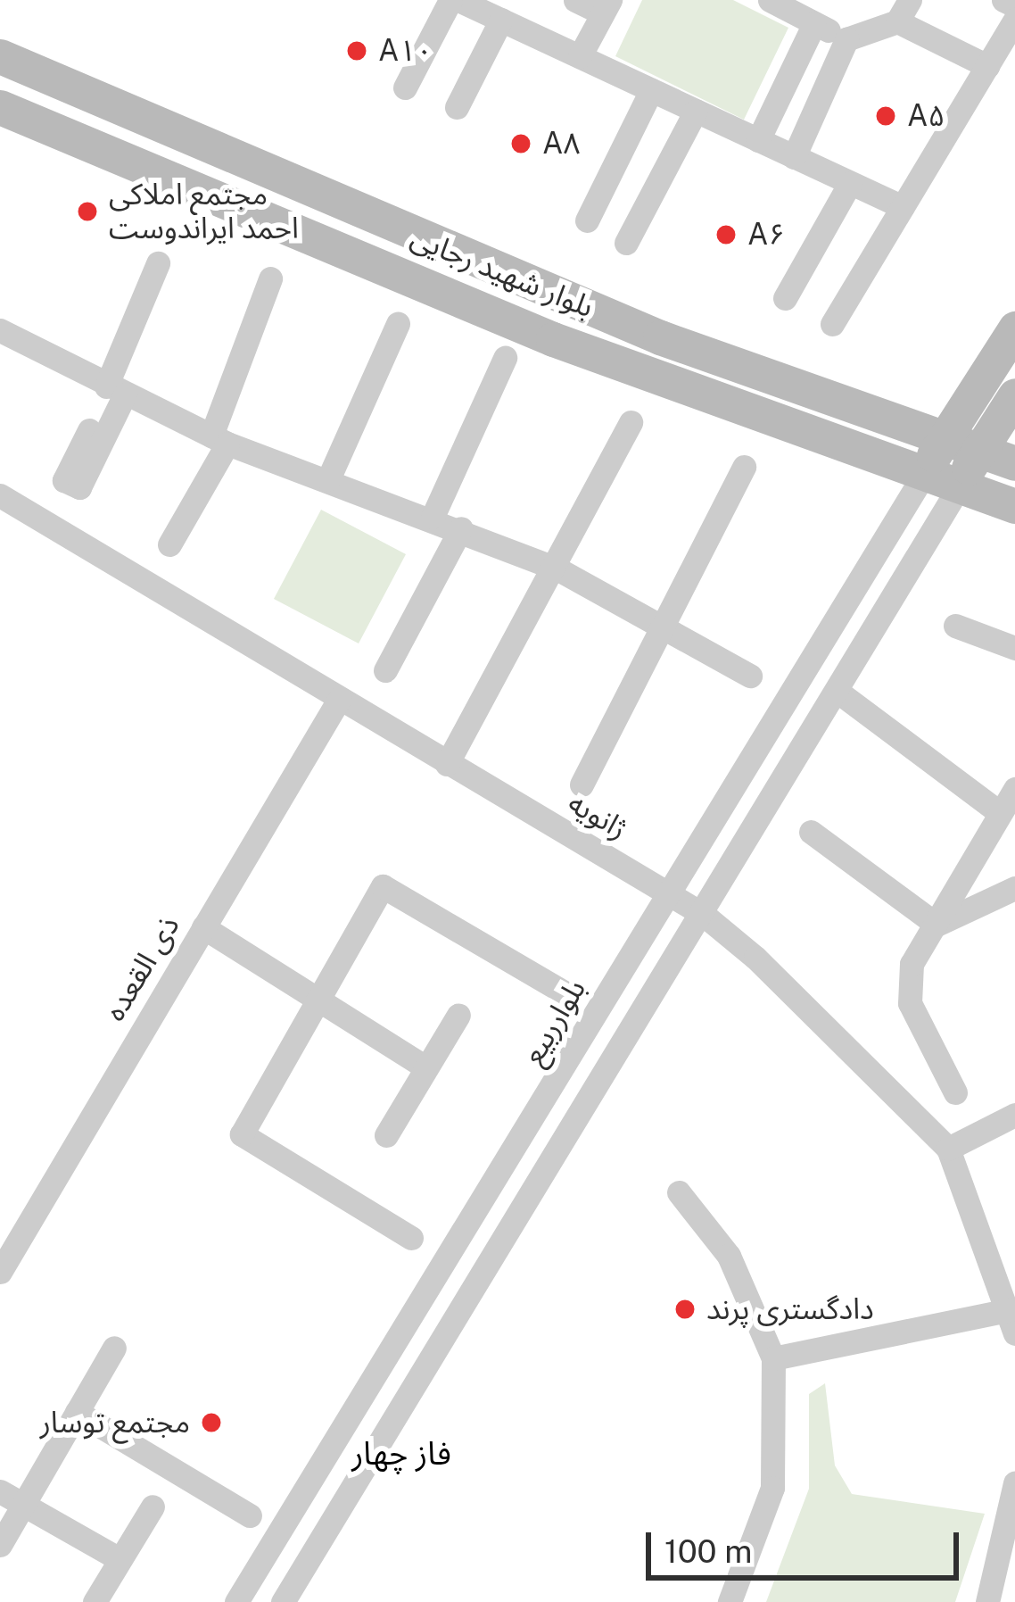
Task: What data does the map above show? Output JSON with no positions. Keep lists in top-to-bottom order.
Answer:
{
  "streets": {
    "main road": ["بلوار شهید رجایی"],
    "street": ["ژانویه", "ذی القعده", "بلوارربیع"]
  },
  "crossings": [
    ["بلوار شهید رجایی", "بلوارربیع"],
    ["ژانویه", "ذی القعده"],
    ["ژانویه", "بلوارربیع"]
  ],
  "districts": ["فاز چهار"],
  "places": [
    "A۱۰",
    "A۵",
    "A۸",
    "مجتمع املاکی احمد ایراندوست",
    "A۶",
    "دادگستری پرند",
    "مجتمع توسار"
  ],
  "scale_bar": "100 m"
}
